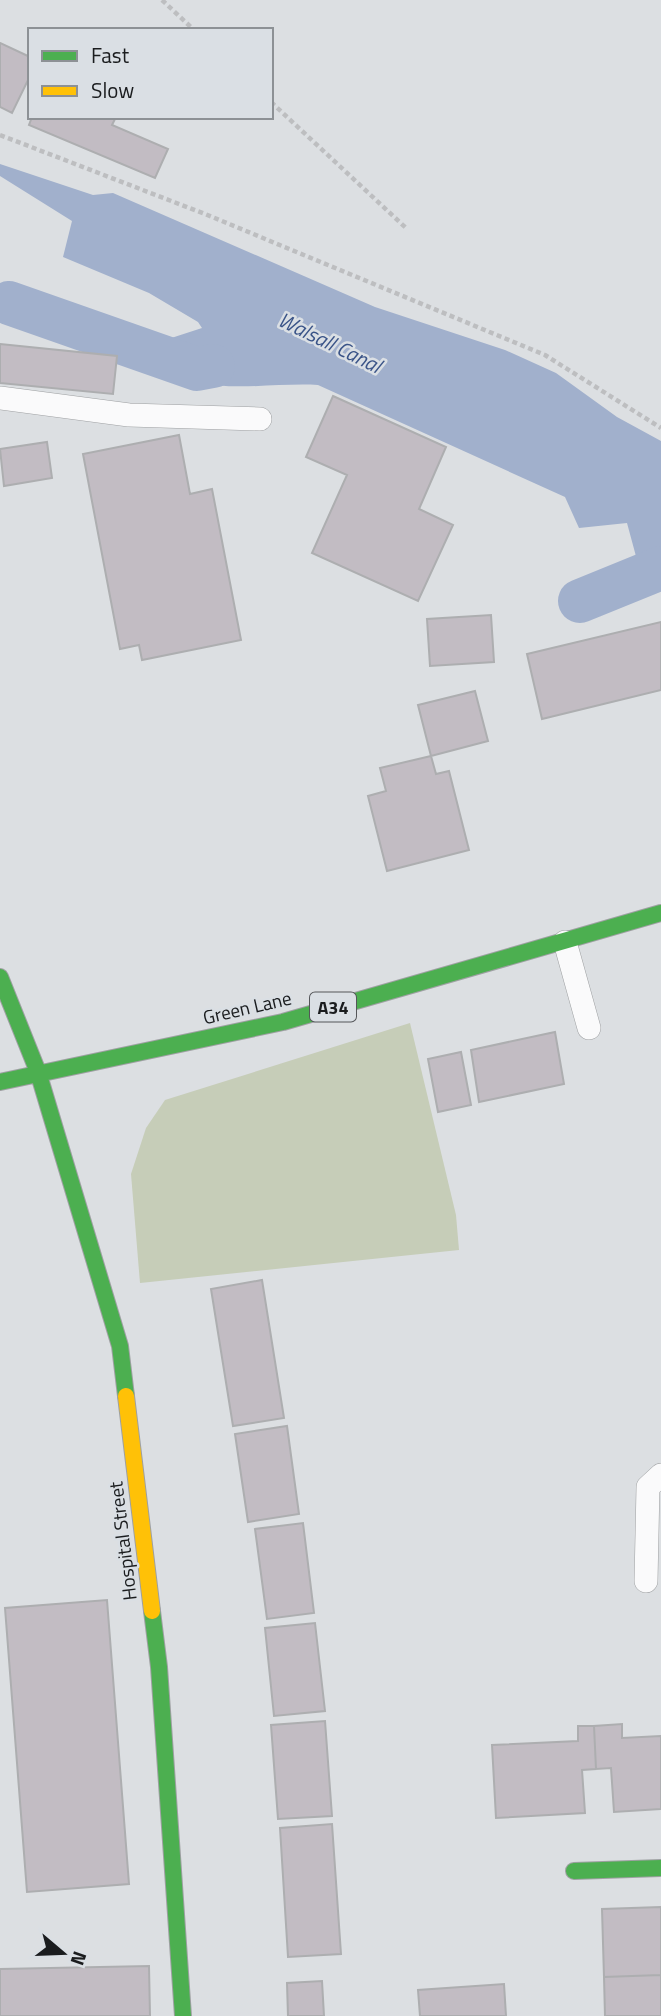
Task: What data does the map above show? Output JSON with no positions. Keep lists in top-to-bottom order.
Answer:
{
  "streets": {
    "main road": ["Green Lane", "A34", "Hospital Street"]
  },
  "crossings": [
    ["Green Lane", "Hospital Street"]
  ],
  "water": ["Walsall Canal"],
  "legend": ["Fast", "Slow"],
  "north": "right"
}
